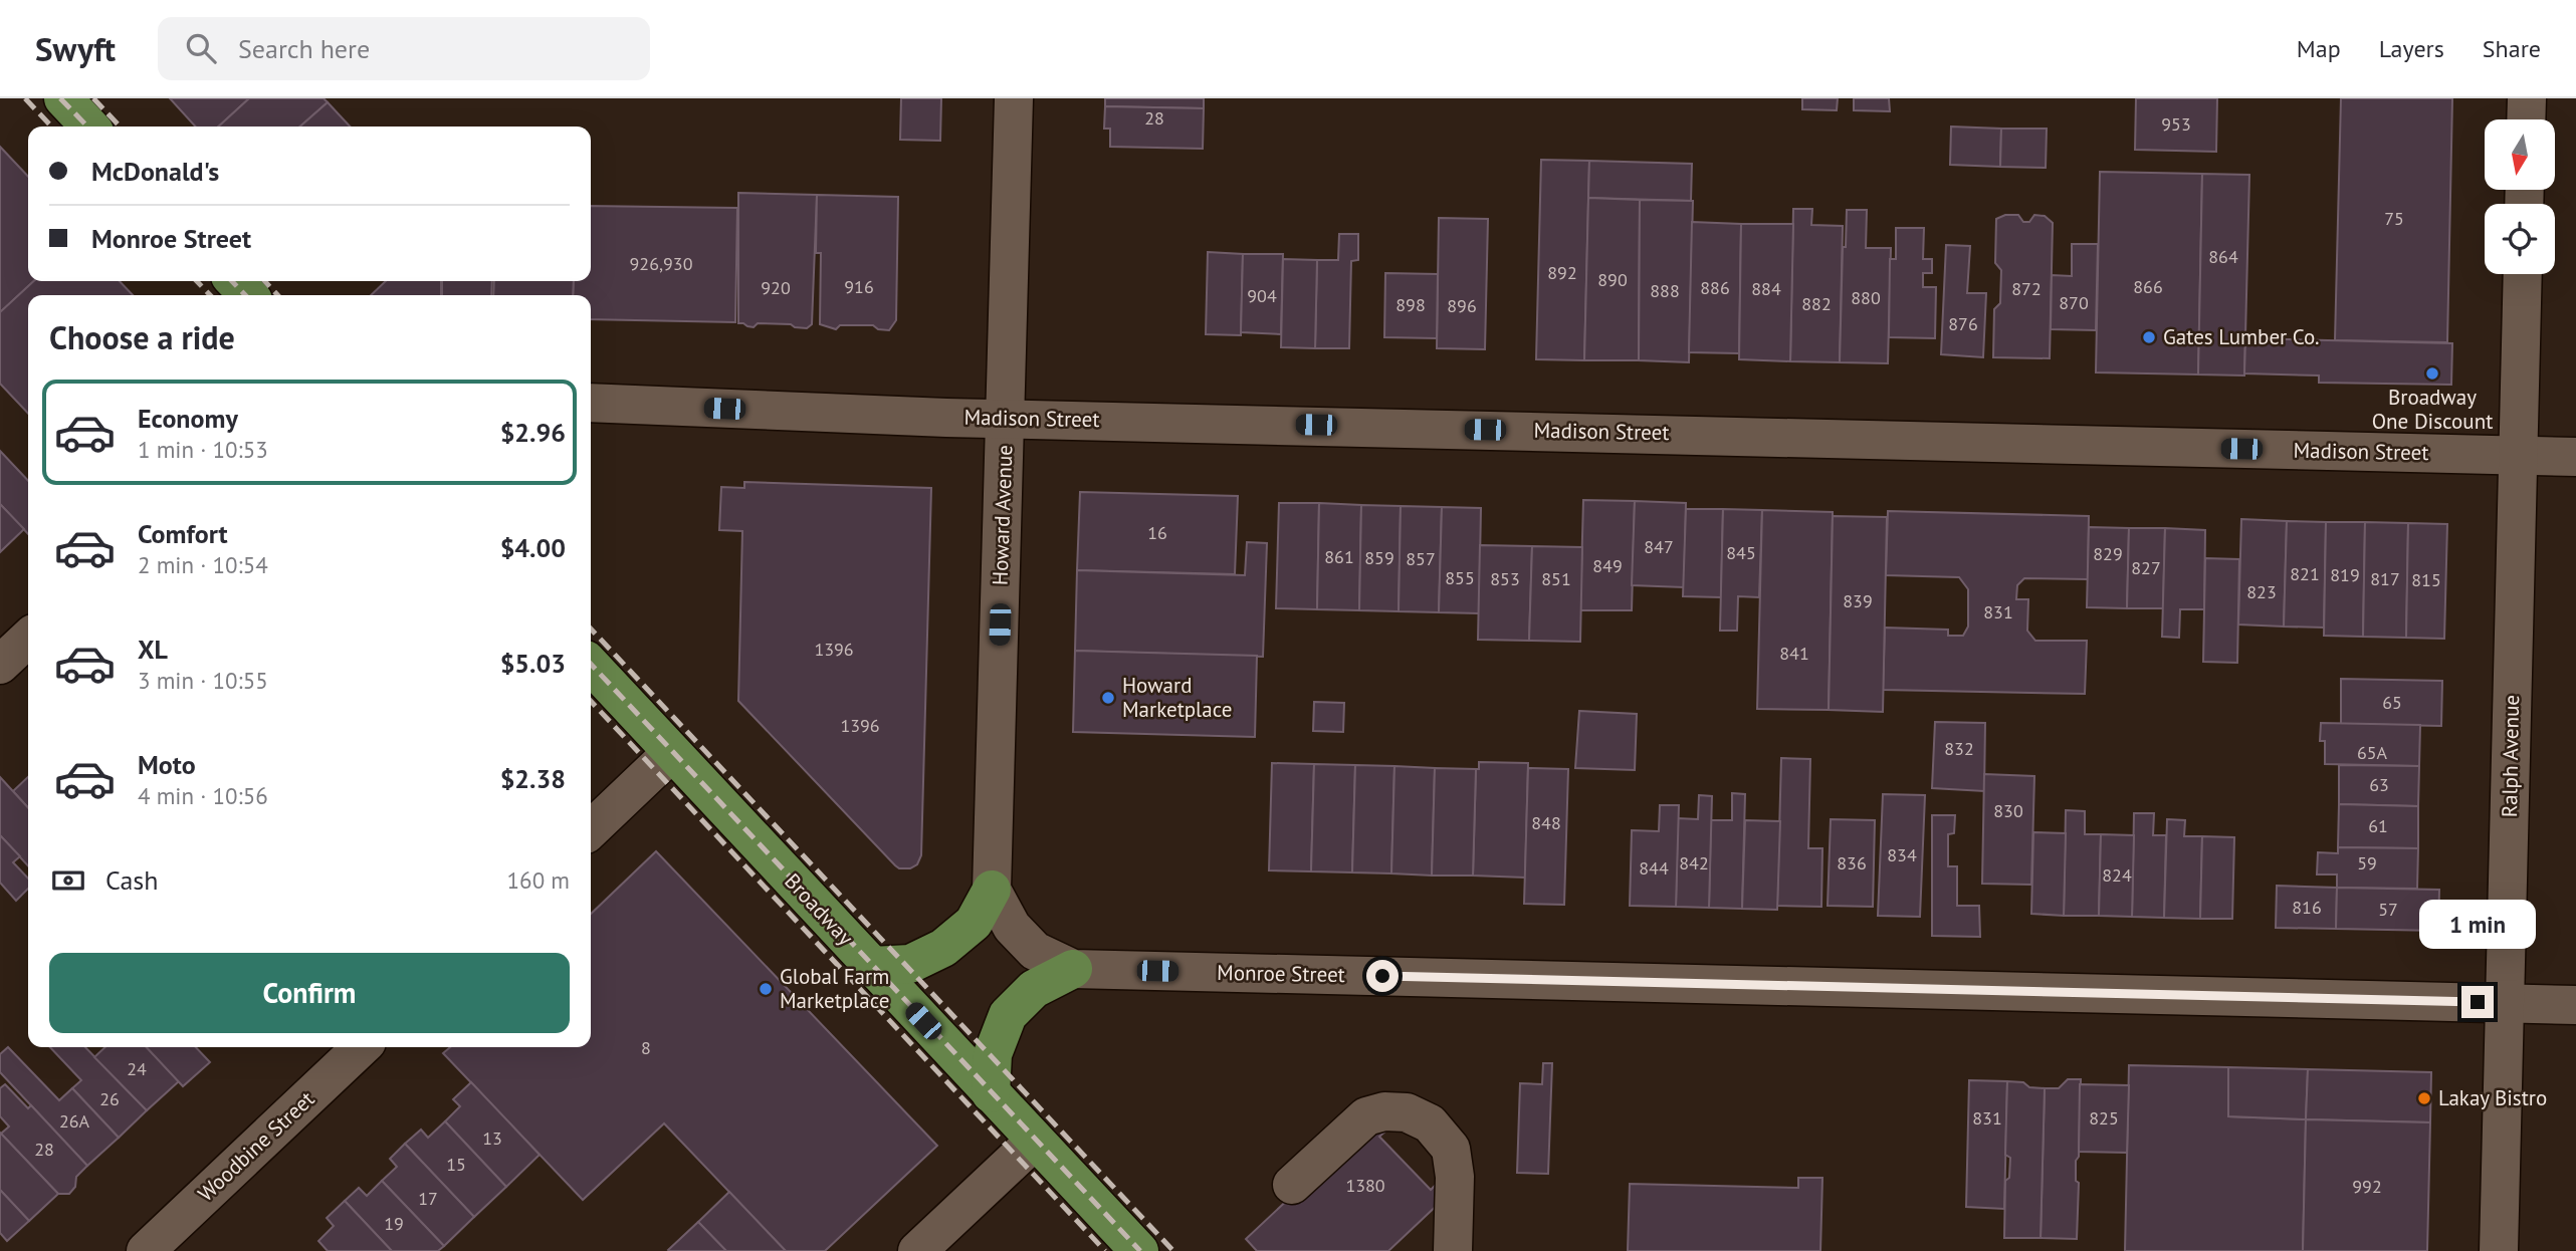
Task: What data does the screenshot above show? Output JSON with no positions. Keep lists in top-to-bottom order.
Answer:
{
  "streets": {
    "main road": ["Broadway"],
    "street": [
      "Madison Street",
      "Howard Avenue",
      "Ralph Avenue",
      "Monroe Street",
      "Woodbine Street"
    ]
  },
  "crossings": [
    ["Madison Street", "Howard Avenue"],
    ["Madison Street", "Ralph Avenue"],
    ["Howard Avenue", "Monroe Street"],
    ["Ralph Avenue", "Monroe Street"]
  ],
  "places": [
    "Gates Lumber Co.",
    "Broadway One Discount",
    "Howard Marketplace",
    "Global Farm Marketplace",
    "Lakay Bistro"
  ],
  "house_numbers": [
    "28",
    "953",
    "75",
    "864",
    "926,930",
    "892",
    "890",
    "916",
    "866",
    "920",
    "886",
    "884",
    "872",
    "888",
    "904",
    "880",
    "870",
    "882",
    "898",
    "896",
    "876",
    "16",
    "847",
    "845",
    "829",
    "861",
    "859",
    "857",
    "849",
    "827",
    "821",
    "819",
    "855",
    "853",
    "851",
    "817",
    "815",
    "823",
    "839",
    "831",
    "1396",
    "841",
    "65",
    "1396",
    "832",
    "65A",
    "63",
    "830",
    "848",
    "61",
    "834",
    "842",
    "836",
    "59",
    "844",
    "824",
    "816",
    "57",
    "8",
    "24",
    "26",
    "831",
    "825",
    "26A",
    "13",
    "28",
    "15",
    "1380",
    "992",
    "17",
    "19"
  ],
  "north": "bottom",
  "page": {
    "header": "Swyft",
    "search": "Search here",
    "nav": ["Map", "Layers", "Share"],
    "banner": ["McDonald's", "Monroe Street"],
    "heading": "Choose a ride",
    "list": [
      {
        "name": "Economy",
        "note": "1 min · 10:53",
        "value": "$2.96"
      },
      {
        "name": "Comfort",
        "note": "2 min · 10:54",
        "value": "$4.00"
      },
      {
        "name": "XL",
        "note": "3 min · 10:55",
        "value": "$5.03"
      },
      {
        "name": "Moto",
        "note": "4 min · 10:56",
        "value": "$2.38"
      }
    ],
    "pay": ["Cash", "160 m"],
    "bubble": "1 min",
    "buttons": "Confirm"
  }
}
